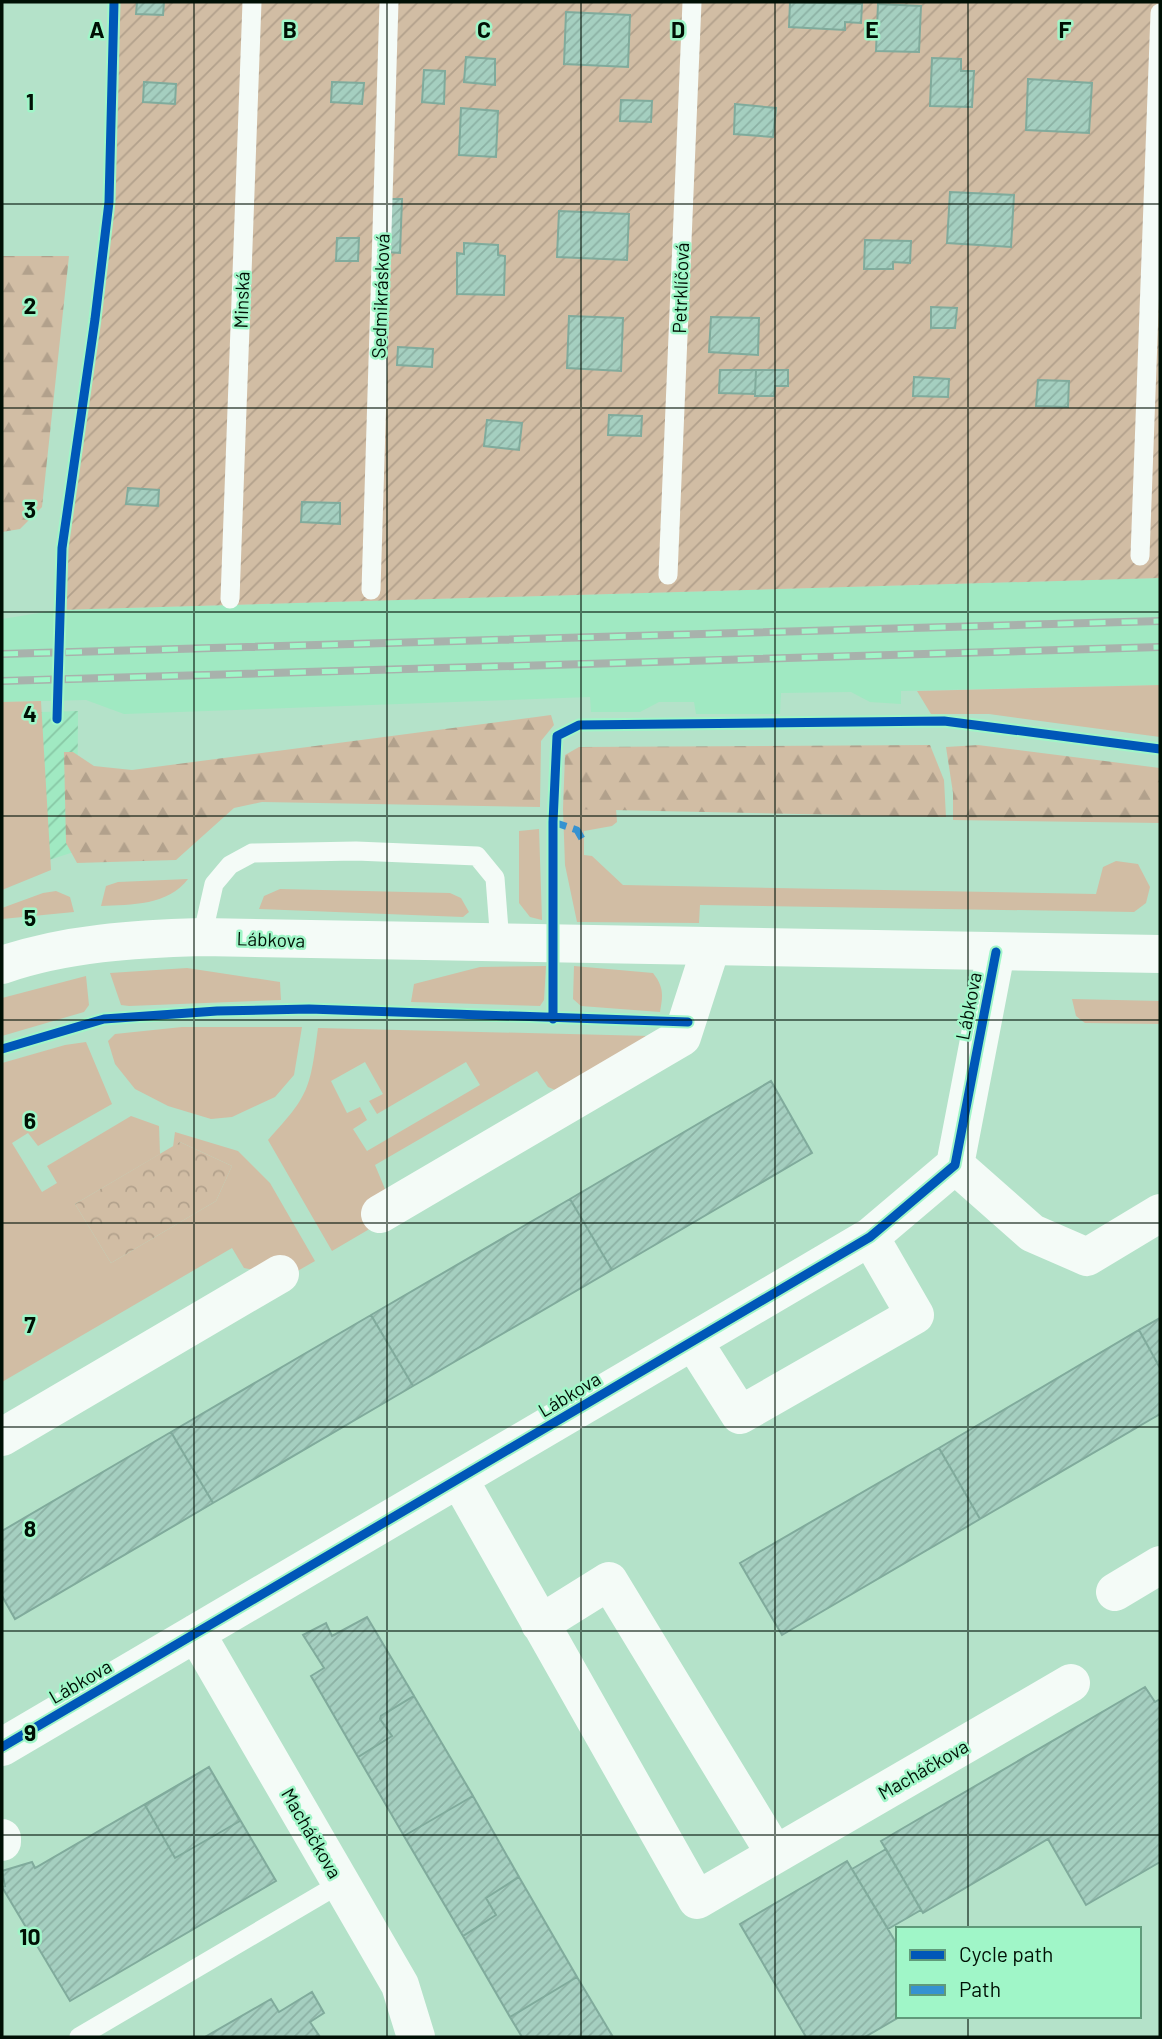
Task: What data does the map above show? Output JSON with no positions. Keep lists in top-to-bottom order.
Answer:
{
  "streets": {
    "street": ["Lábkova", "Macháčkova"],
    "lane": ["Petrklíčová", "Sedmikrásková", "Minská"]
  },
  "crossings": [
    ["Lábkova", "Macháčkova"]
  ],
  "legend": ["Cycle path", "Path"],
  "grid": {
    "columns": [
      "A",
      "B",
      "C",
      "D",
      "E",
      "F"
    ],
    "rows": [
      "1",
      "2",
      "3",
      "4",
      "5",
      "6",
      "7",
      "8",
      "9",
      "10"
    ]
  }
}
